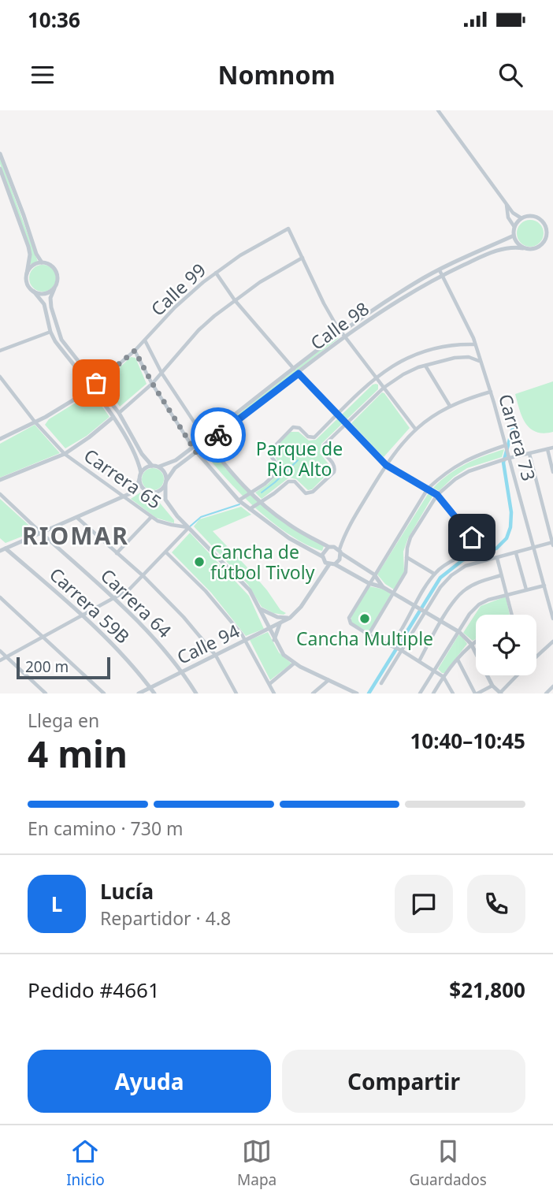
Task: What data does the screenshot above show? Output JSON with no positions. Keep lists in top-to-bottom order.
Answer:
{
  "streets": {
    "street": [
      "Calle 99",
      "Calle 98",
      "Carrera 73",
      "Carrera 65",
      "Carrera 64",
      "Carrera 59B",
      "Calle 94"
    ]
  },
  "crossings": [
    ["Calle 98", "Carrera 73"],
    ["Carrera 64", "Calle 94"],
    ["Carrera 59B", "Calle 94"]
  ],
  "districts": ["RIOMAR"],
  "parks": ["Parque de Rio Alto"],
  "places": ["Cancha de fútbol Tivoly", "Cancha Multiple"],
  "scale_bar": "200 m",
  "page": {
    "status": "10:36",
    "header": "Nomnom",
    "scale": "200 m",
    "heading": ["4 min", "Llega en", "10:40–10:45"],
    "panel": [
      "Lucía",
      "Repartidor · 4.8",
      "Pedido #4661",
      "$21,800"
    ],
    "bar": "En camino · 730 m",
    "round": "L",
    "buttons": ["Ayuda", "Compartir"],
    "tabs": ["Inicio", "Mapa", "Guardados"]
  }
}
